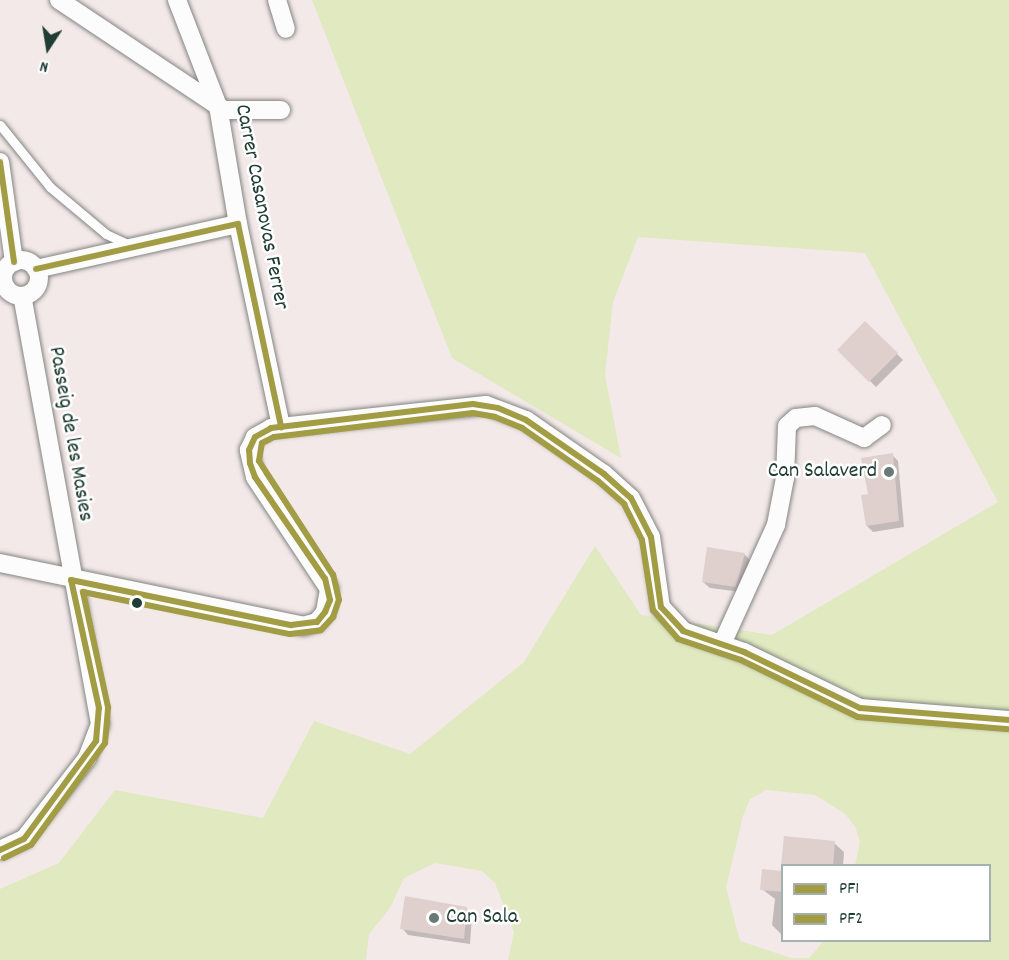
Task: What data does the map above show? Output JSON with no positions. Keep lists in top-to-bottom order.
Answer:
{
  "streets": {
    "street": ["Carrer Casanovas Ferrer", "Passeig de les Masies"]
  },
  "places": ["Can Salaverd", "Can Sala"],
  "lines": ["transit line PF1", "transit line PF2"],
  "legend": ["PF1", "PF2"],
  "north": "bottom"
}
